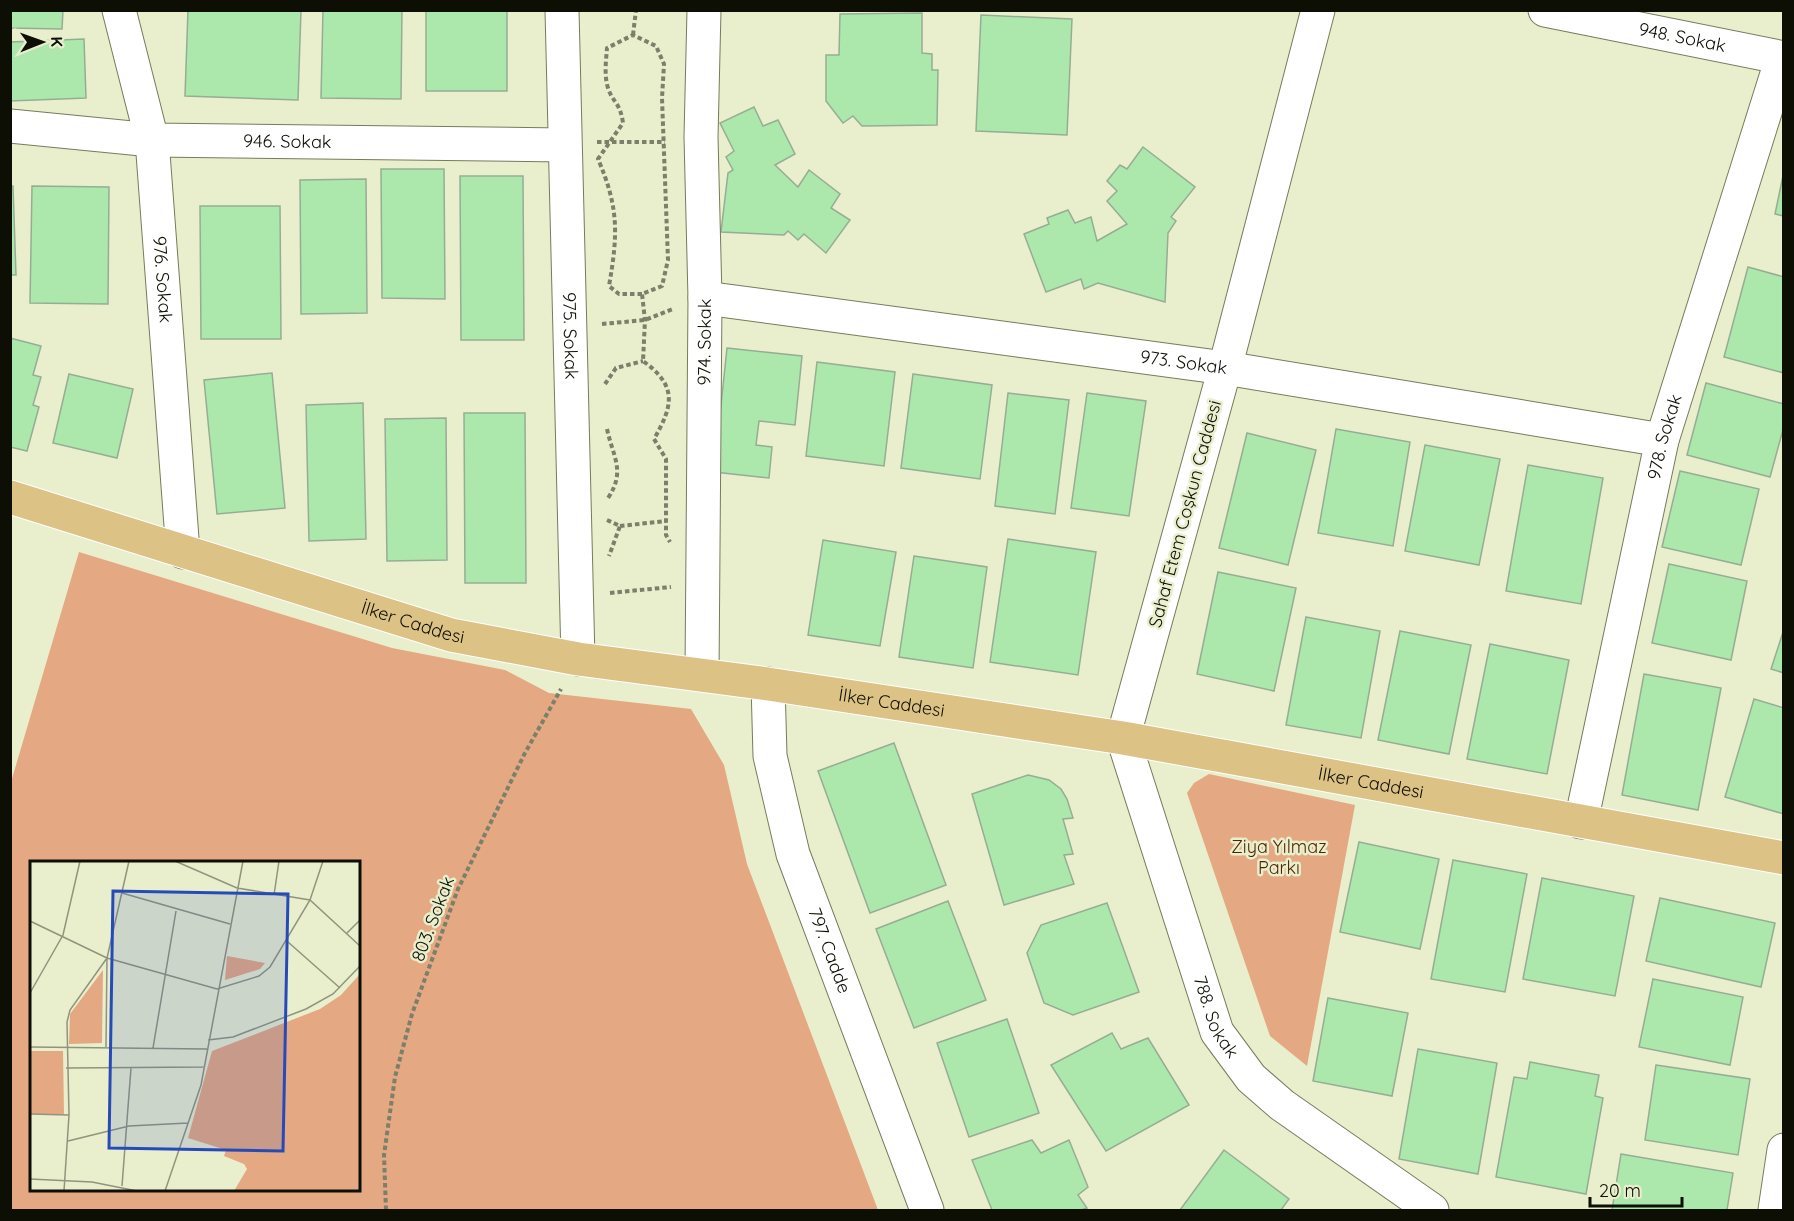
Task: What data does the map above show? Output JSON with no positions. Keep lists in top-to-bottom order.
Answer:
{
  "streets": {
    "main road": ["İlker Caddesi"],
    "street": [
      "948. Sokak",
      "946. Sokak",
      "976. Sokak",
      "975. Sokak",
      "974. Sokak",
      "973. Sokak",
      "978. Sokak",
      "Sahaf Etem Coşkun Caddesi",
      "797. Cadde",
      "788. Sokak"
    ],
    "path": ["803. Sokak"]
  },
  "crossings": [
    ["948. Sokak", "978. Sokak"],
    ["946. Sokak", "976. Sokak"],
    ["946. Sokak", "975. Sokak"],
    ["976. Sokak", "İlker Caddesi"],
    ["975. Sokak", "İlker Caddesi"],
    ["975. Sokak", "803. Sokak"],
    ["974. Sokak", "973. Sokak"],
    ["974. Sokak", "İlker Caddesi"],
    ["973. Sokak", "978. Sokak"],
    ["973. Sokak", "Sahaf Etem Coşkun Caddesi"],
    ["978. Sokak", "İlker Caddesi"],
    ["Sahaf Etem Coşkun Caddesi", "İlker Caddesi"],
    ["Sahaf Etem Coşkun Caddesi", "788. Sokak"],
    ["İlker Caddesi", "803. Sokak"],
    ["İlker Caddesi", "797. Cadde"],
    ["İlker Caddesi", "788. Sokak"]
  ],
  "parks": ["Ziya Yılmaz Parkı"],
  "scale_bar": "20 m",
  "north": "right"
}
